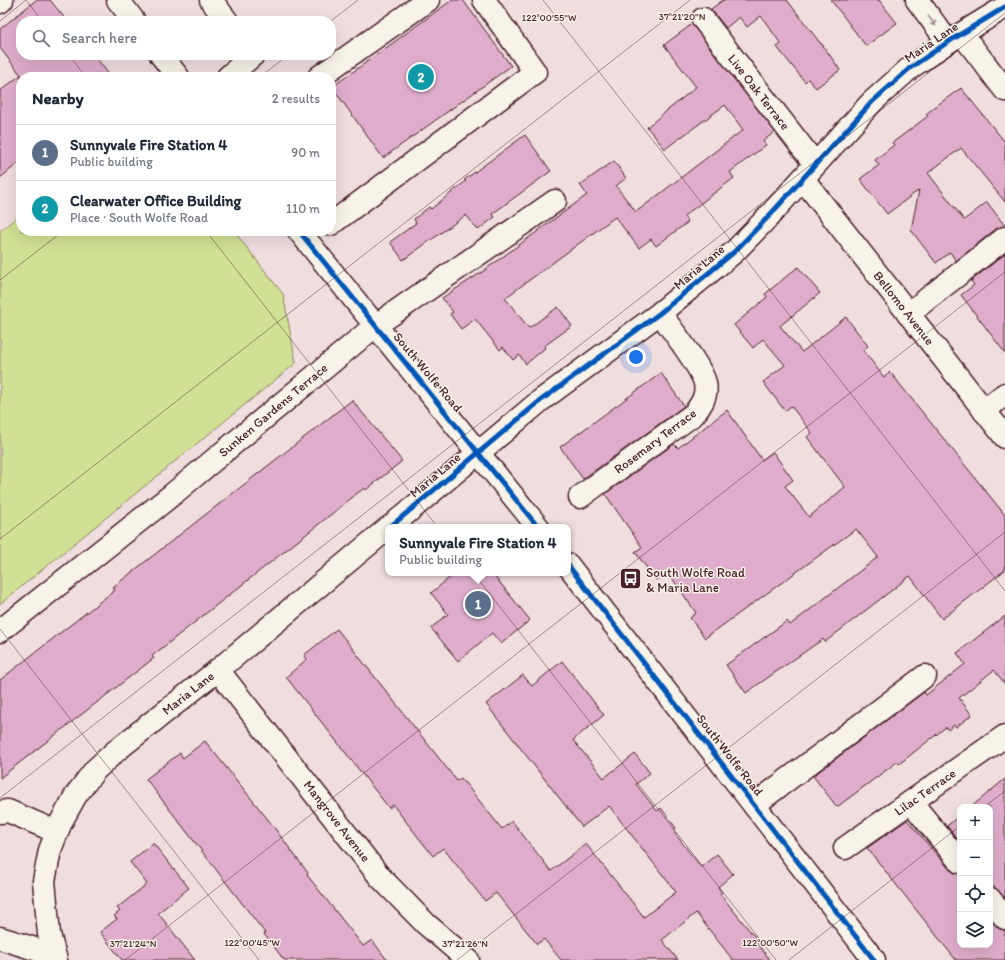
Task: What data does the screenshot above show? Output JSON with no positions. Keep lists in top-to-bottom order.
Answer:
{
  "streets": {
    "street": [
      "Maria Lane",
      "Live Oak Terrace",
      "Bellomo Avenue",
      "South Wolfe Road",
      "Sunken Gardens Terrace",
      "Rosemary Terrace",
      "Lilac Terrace",
      "Mangrove Avenue"
    ]
  },
  "crossings": [
    ["Maria Lane", "Live Oak Terrace"],
    ["Maria Lane", "Bellomo Avenue"],
    ["Maria Lane", "South Wolfe Road"],
    ["Maria Lane", "Rosemary Terrace"],
    ["Maria Lane", "Mangrove Avenue"],
    ["Live Oak Terrace", "Bellomo Avenue"],
    ["South Wolfe Road", "Sunken Gardens Terrace"]
  ],
  "places": {
    "bus stop": ["South Wolfe Road & Maria Lane"]
  },
  "page": {
    "search": "Search here",
    "pins": ["2", "1"],
    "heading": ["Nearby", "2 results"],
    "list": [
      {
        "mark": "1",
        "name": "Sunnyvale Fire Station 4",
        "note": "Public building",
        "value": "90 m"
      },
      {
        "mark": "2",
        "name": "Clearwater Office Building",
        "note": "Place · South Wolfe Road",
        "value": "110 m"
      }
    ],
    "popup": ["Sunnyvale Fire Station 4", "Public building"],
    "map_buttons": ["+", "−"]
  },
  "coordinates": [
    "37°21'20\"N",
    "122°00'55\"W",
    "122°00'45\"W",
    "122°00'50\"W",
    "37°21'24\"N",
    "37°21'26\"N"
  ]
}
